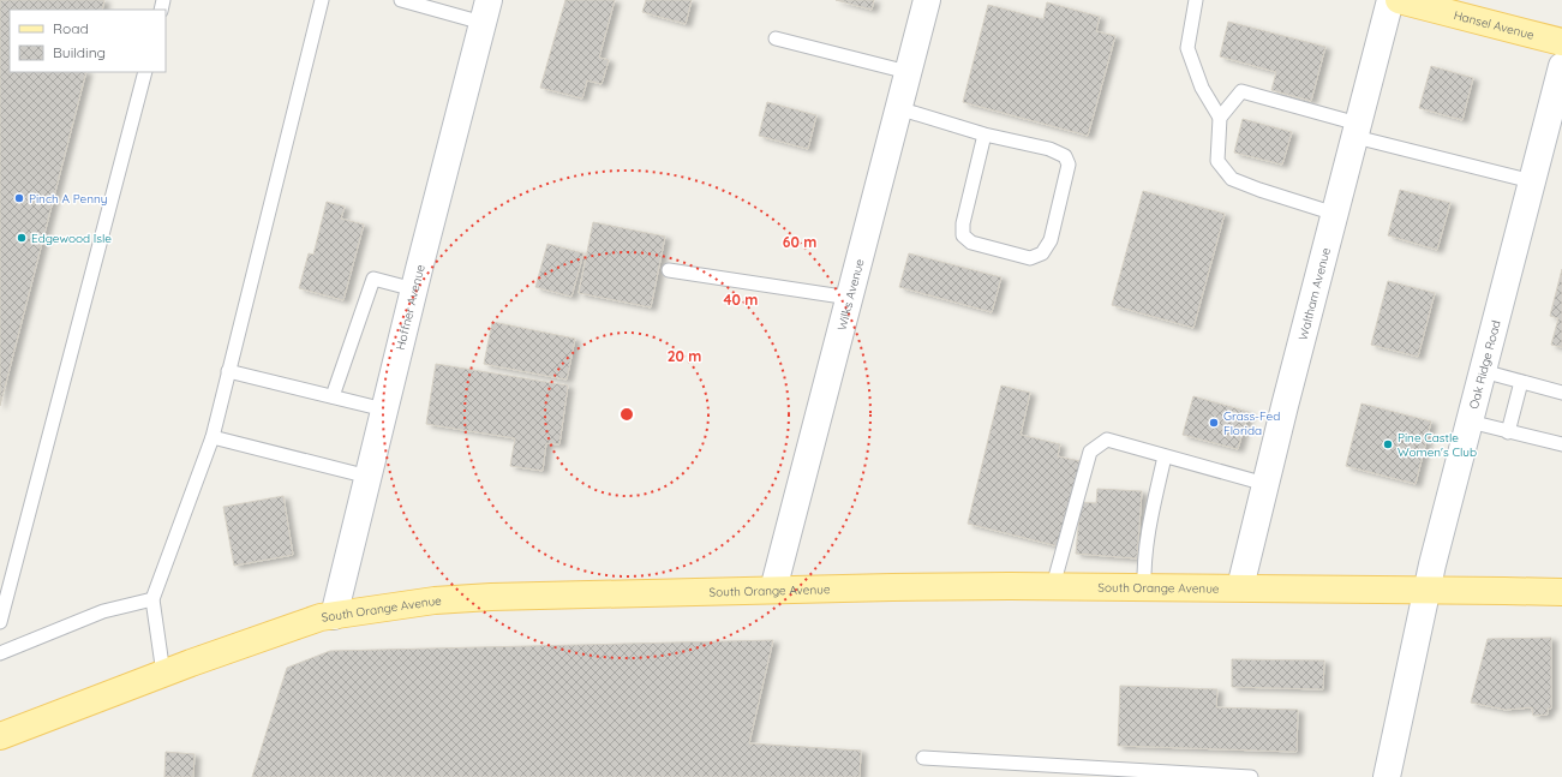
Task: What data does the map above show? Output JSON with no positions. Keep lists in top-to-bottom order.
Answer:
{
  "streets": {
    "main road": [
      "Hansel Avenue",
      "Waltham Avenue",
      "Wilks Avenue",
      "Hoffner Avenue",
      "Oak Ridge Road",
      "South Orange Avenue"
    ]
  },
  "crossings": [
    ["Waltham Avenue", "South Orange Avenue"],
    ["Wilks Avenue", "South Orange Avenue"],
    ["Hoffner Avenue", "South Orange Avenue"],
    ["Oak Ridge Road", "South Orange Avenue"]
  ],
  "places": [
    "Pinch A Penny",
    "Edgewood Isle",
    "Grass-Fed Florida",
    "Pine Castle Women's Club"
  ],
  "legend": ["Road", "Building"],
  "rings": ["60 m", "40 m", "20 m"]
}
